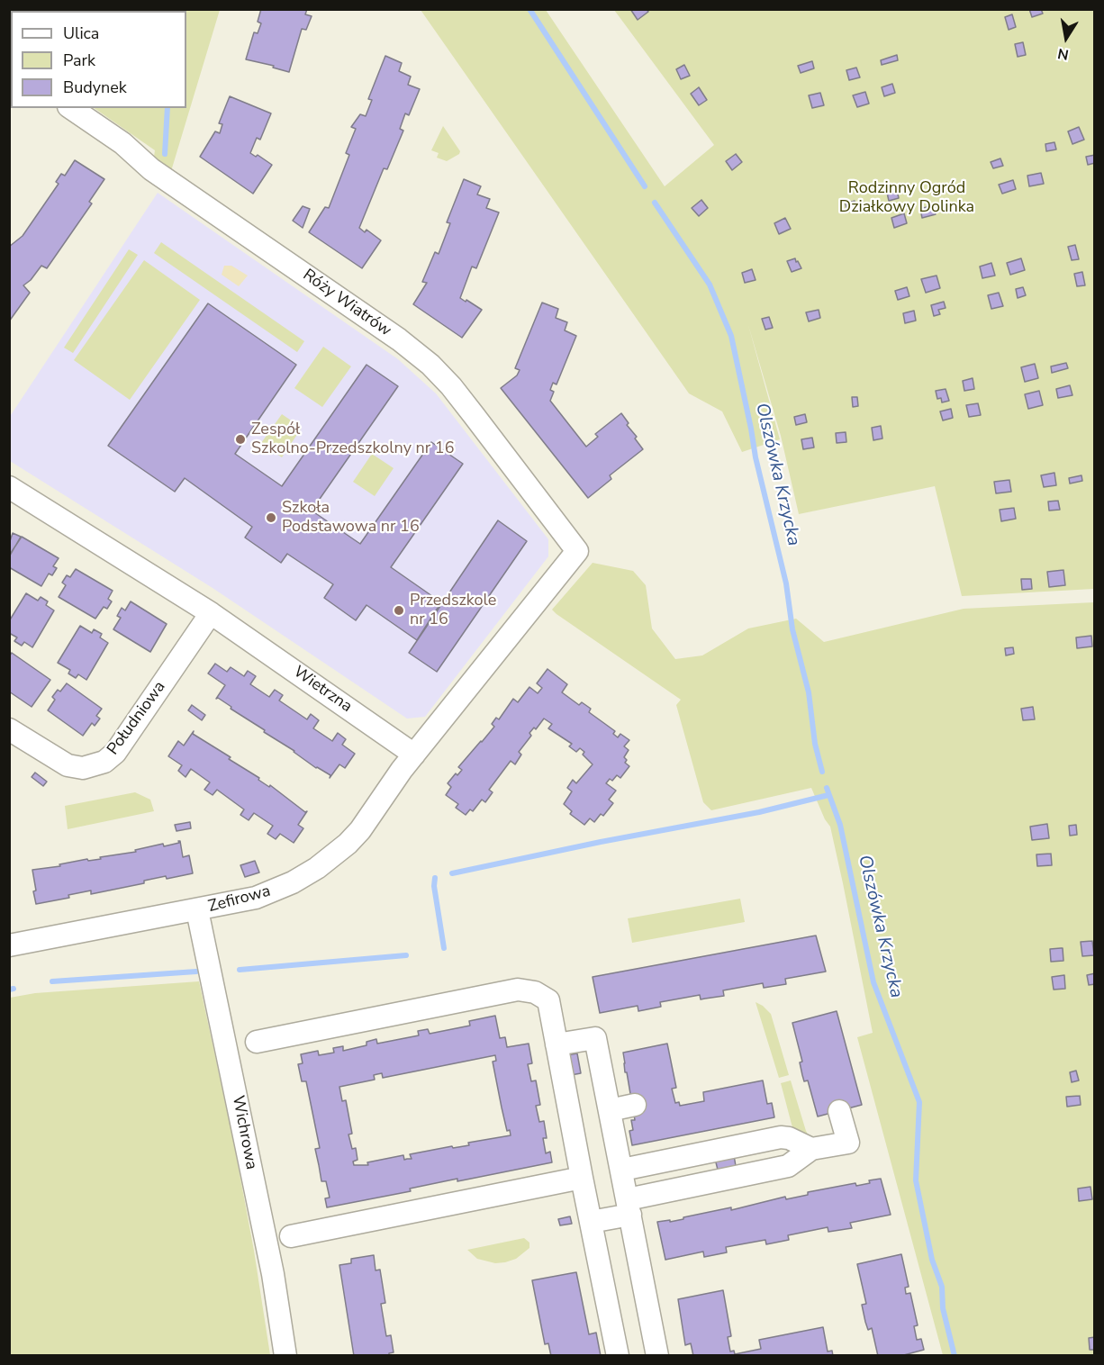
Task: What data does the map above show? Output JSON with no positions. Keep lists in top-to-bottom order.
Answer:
{
  "streets": {
    "street": [
      "Róży Wiatrów",
      "Wietrzna",
      "Południowa",
      "Zefirowa",
      "Wichrowa"
    ]
  },
  "crossings": [
    ["Róży Wiatrów", "Wietrzna"],
    ["Róży Wiatrów", "Zefirowa"],
    ["Wietrzna", "Południowa"],
    ["Wietrzna", "Zefirowa"],
    ["Zefirowa", "Wichrowa"]
  ],
  "water": ["Olszówka Krzycka"],
  "parks": ["Rodzinny Ogród Działkowy Dolinka"],
  "places": ["Zespół Szkolno-Przedszkolny nr 16", "Szkoła Podstawowa nr 16", "Przedszkole nr 16"],
  "legend": ["Ulica", "Park", "Budynek"],
  "north": "bottom"
}
